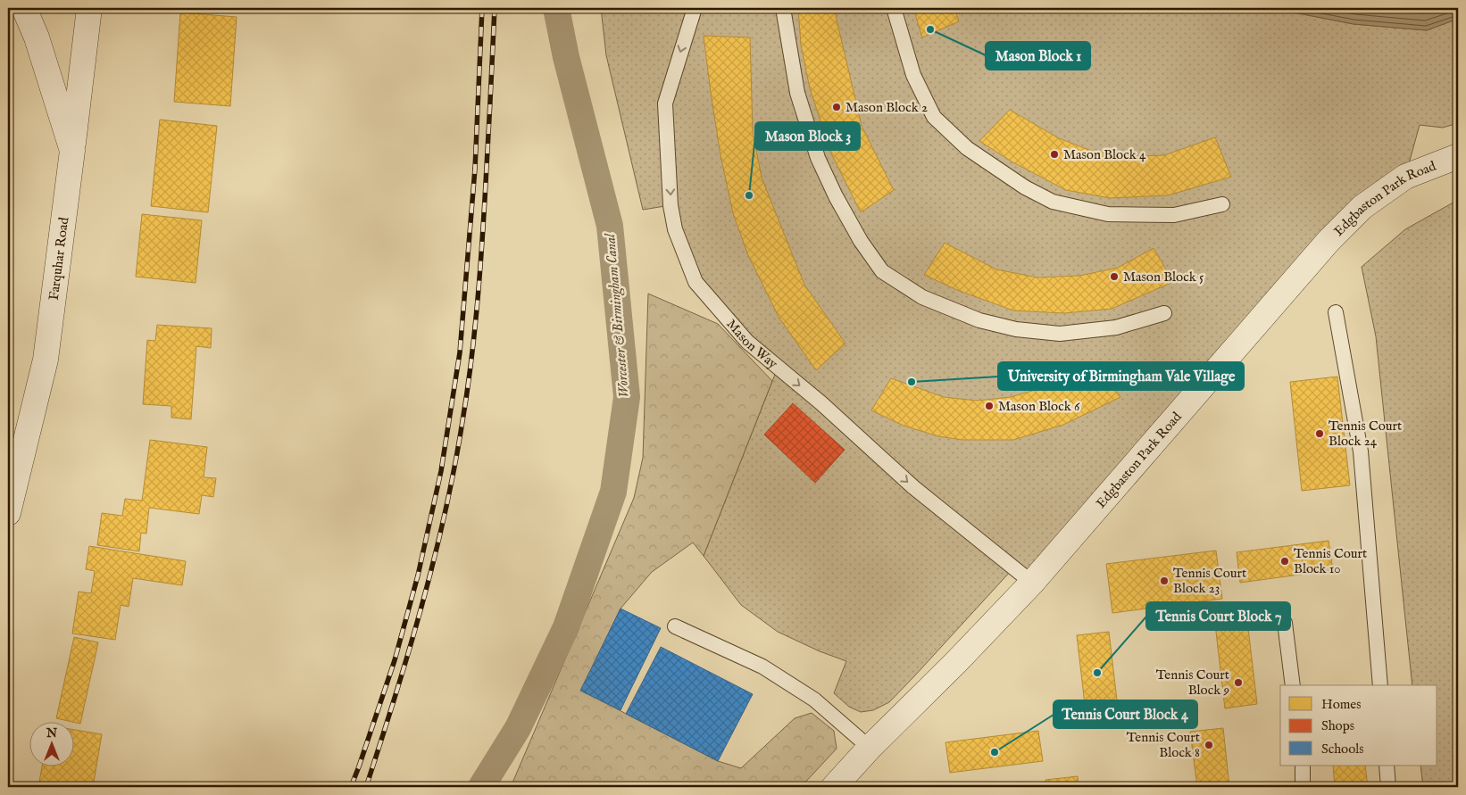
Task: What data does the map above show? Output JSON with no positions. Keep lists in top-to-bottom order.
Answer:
{
  "streets": {
    "street": ["Edgbaston Park Road", "Farquhar Road"],
    "lane": ["Mason Way"]
  },
  "crossings": [
    ["Edgbaston Park Road", "Mason Way"]
  ],
  "one_way": ["Mason Way"],
  "water": ["Worcester & Birmingham Canal"],
  "places": [
    "Mason Block 1",
    "Mason Block 2",
    "Mason Block 4",
    "Mason Block 3",
    "Mason Block 5",
    "University of Birmingham Vale Village",
    "Mason Block 6",
    "Tennis Court Block 24",
    "Tennis Court Block 10",
    "Tennis Court Block 23",
    "Tennis Court Block 7",
    "Tennis Court Block 9",
    "Tennis Court Block 8",
    "Tennis Court Block 4"
  ],
  "legend": ["Homes", "Shops", "Schools"],
  "north": "top"
}
